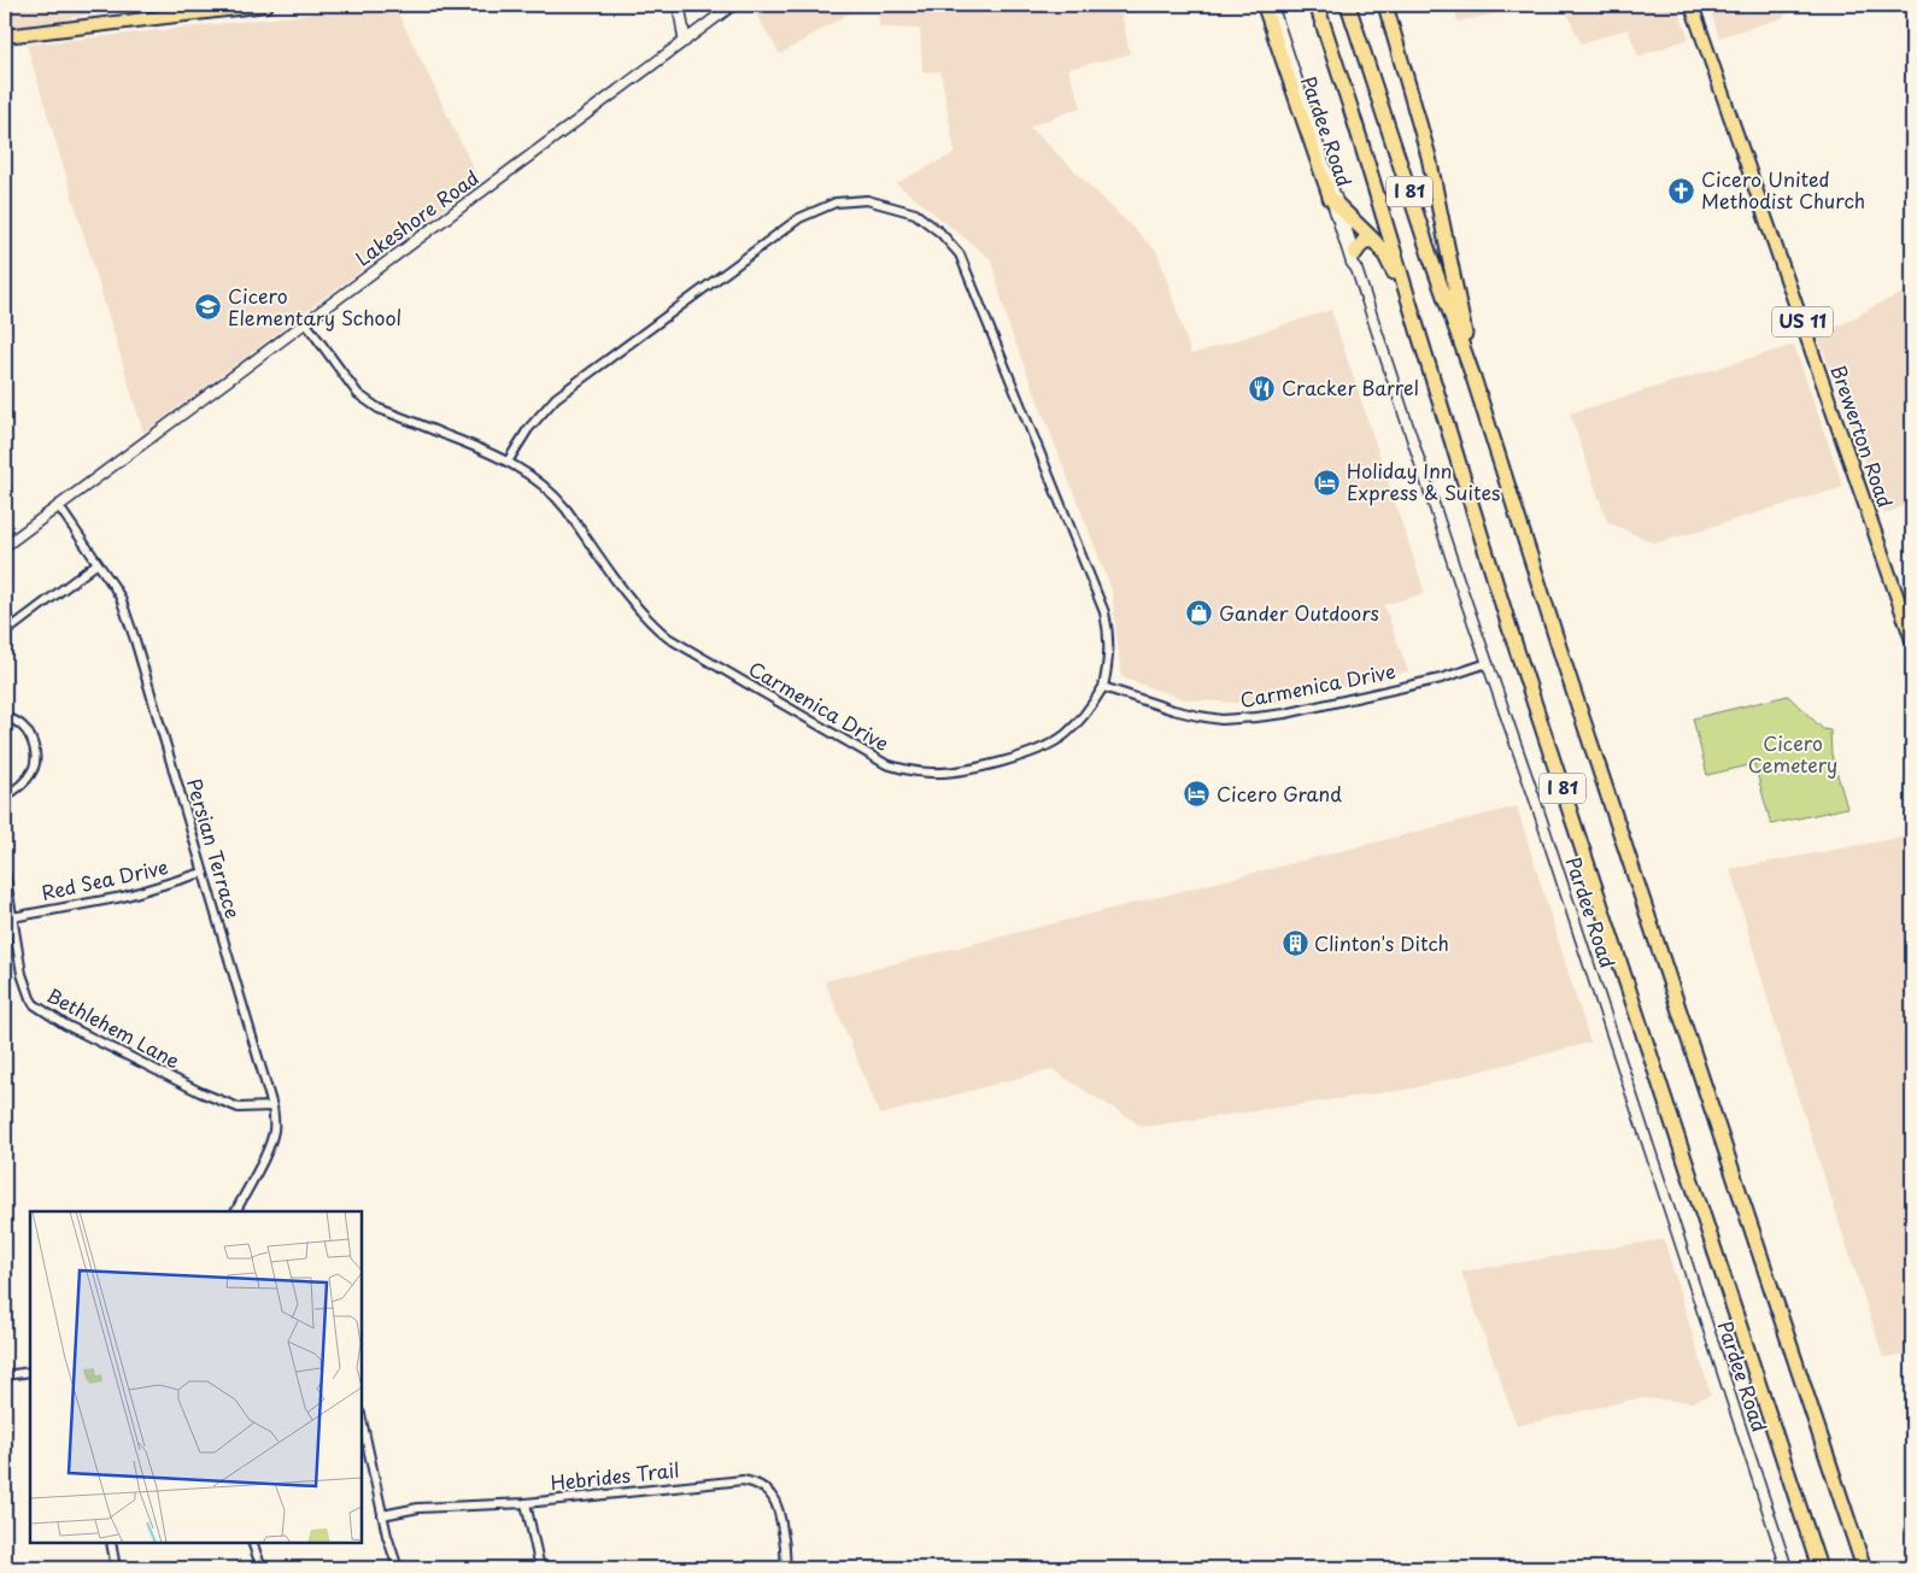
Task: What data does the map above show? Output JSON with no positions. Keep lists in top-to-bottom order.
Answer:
{
  "streets": {
    "highway": ["I 81"],
    "main road": ["Pardee Road", "US 11", "Brewerton Road"],
    "street": [
      "Lakeshore Road",
      "Carmenica Drive",
      "Persian Terrace",
      "Red Sea Drive",
      "Bethlehem Lane",
      "Hebrides Trail"
    ]
  },
  "crossings": [
    ["Pardee Road", "Carmenica Drive"],
    ["Lakeshore Road", "Carmenica Drive"],
    ["Lakeshore Road", "Persian Terrace"],
    ["Persian Terrace", "Red Sea Drive"],
    ["Persian Terrace", "Bethlehem Lane"],
    ["Red Sea Drive", "Bethlehem Lane"]
  ],
  "parks": ["Cicero Cemetery"],
  "places": {
    "church": ["Cicero United Methodist Church"],
    "school or university": ["Cicero Elementary School"],
    "restaurant": ["Cracker Barrel"],
    "hotel": ["Holiday Inn Express & Suites", "Cicero Grand"],
    "shop": ["Gander Outdoors"],
    "building": ["Clinton's Ditch"]
  }
}
